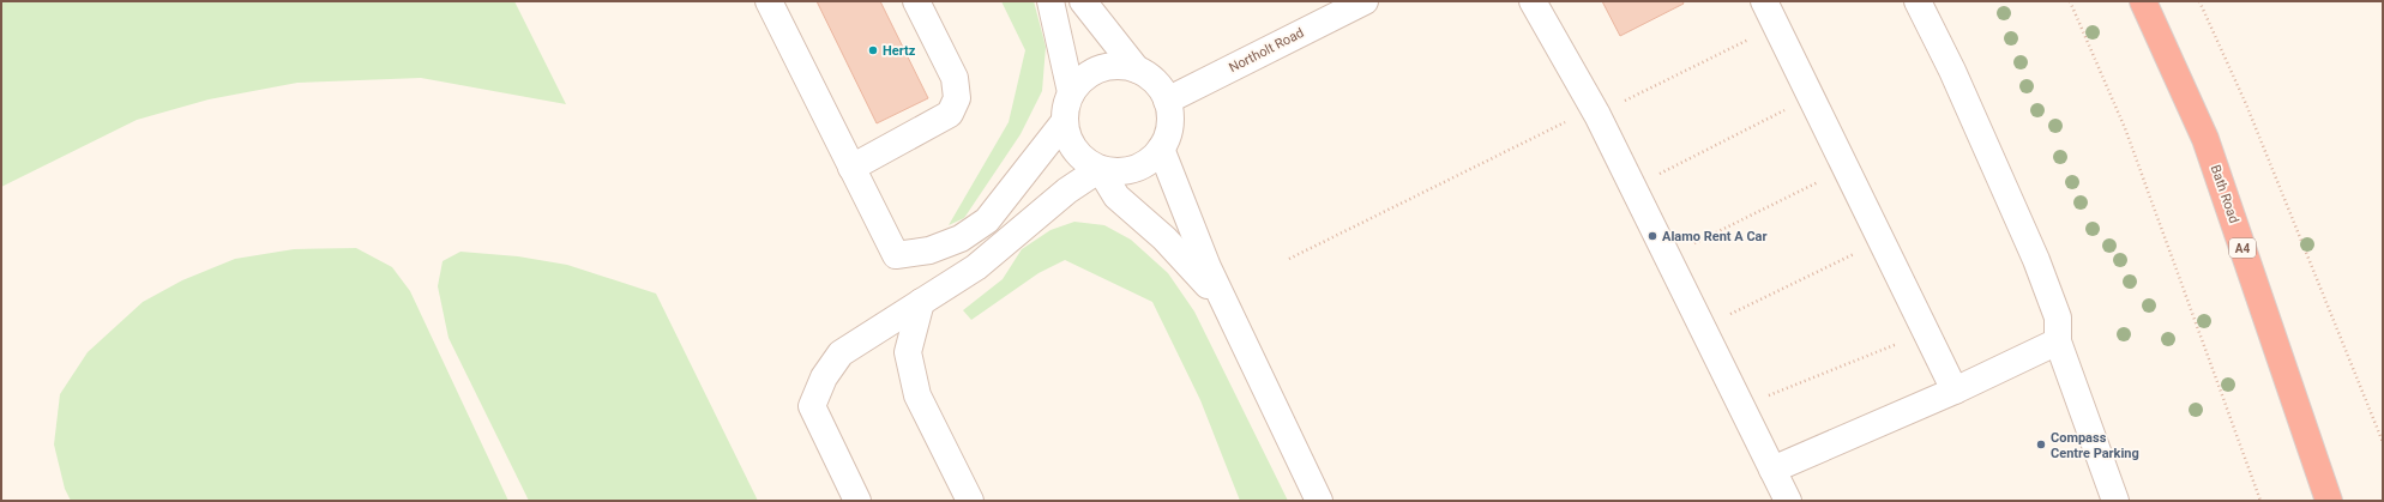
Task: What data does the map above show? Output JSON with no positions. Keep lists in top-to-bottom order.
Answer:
{
  "streets": {
    "highway": ["Bath Road", "A4"],
    "street": ["Northolt Road"]
  },
  "places": ["Hertz", "Alamo Rent A Car", "Compass Centre Parking"]
}
